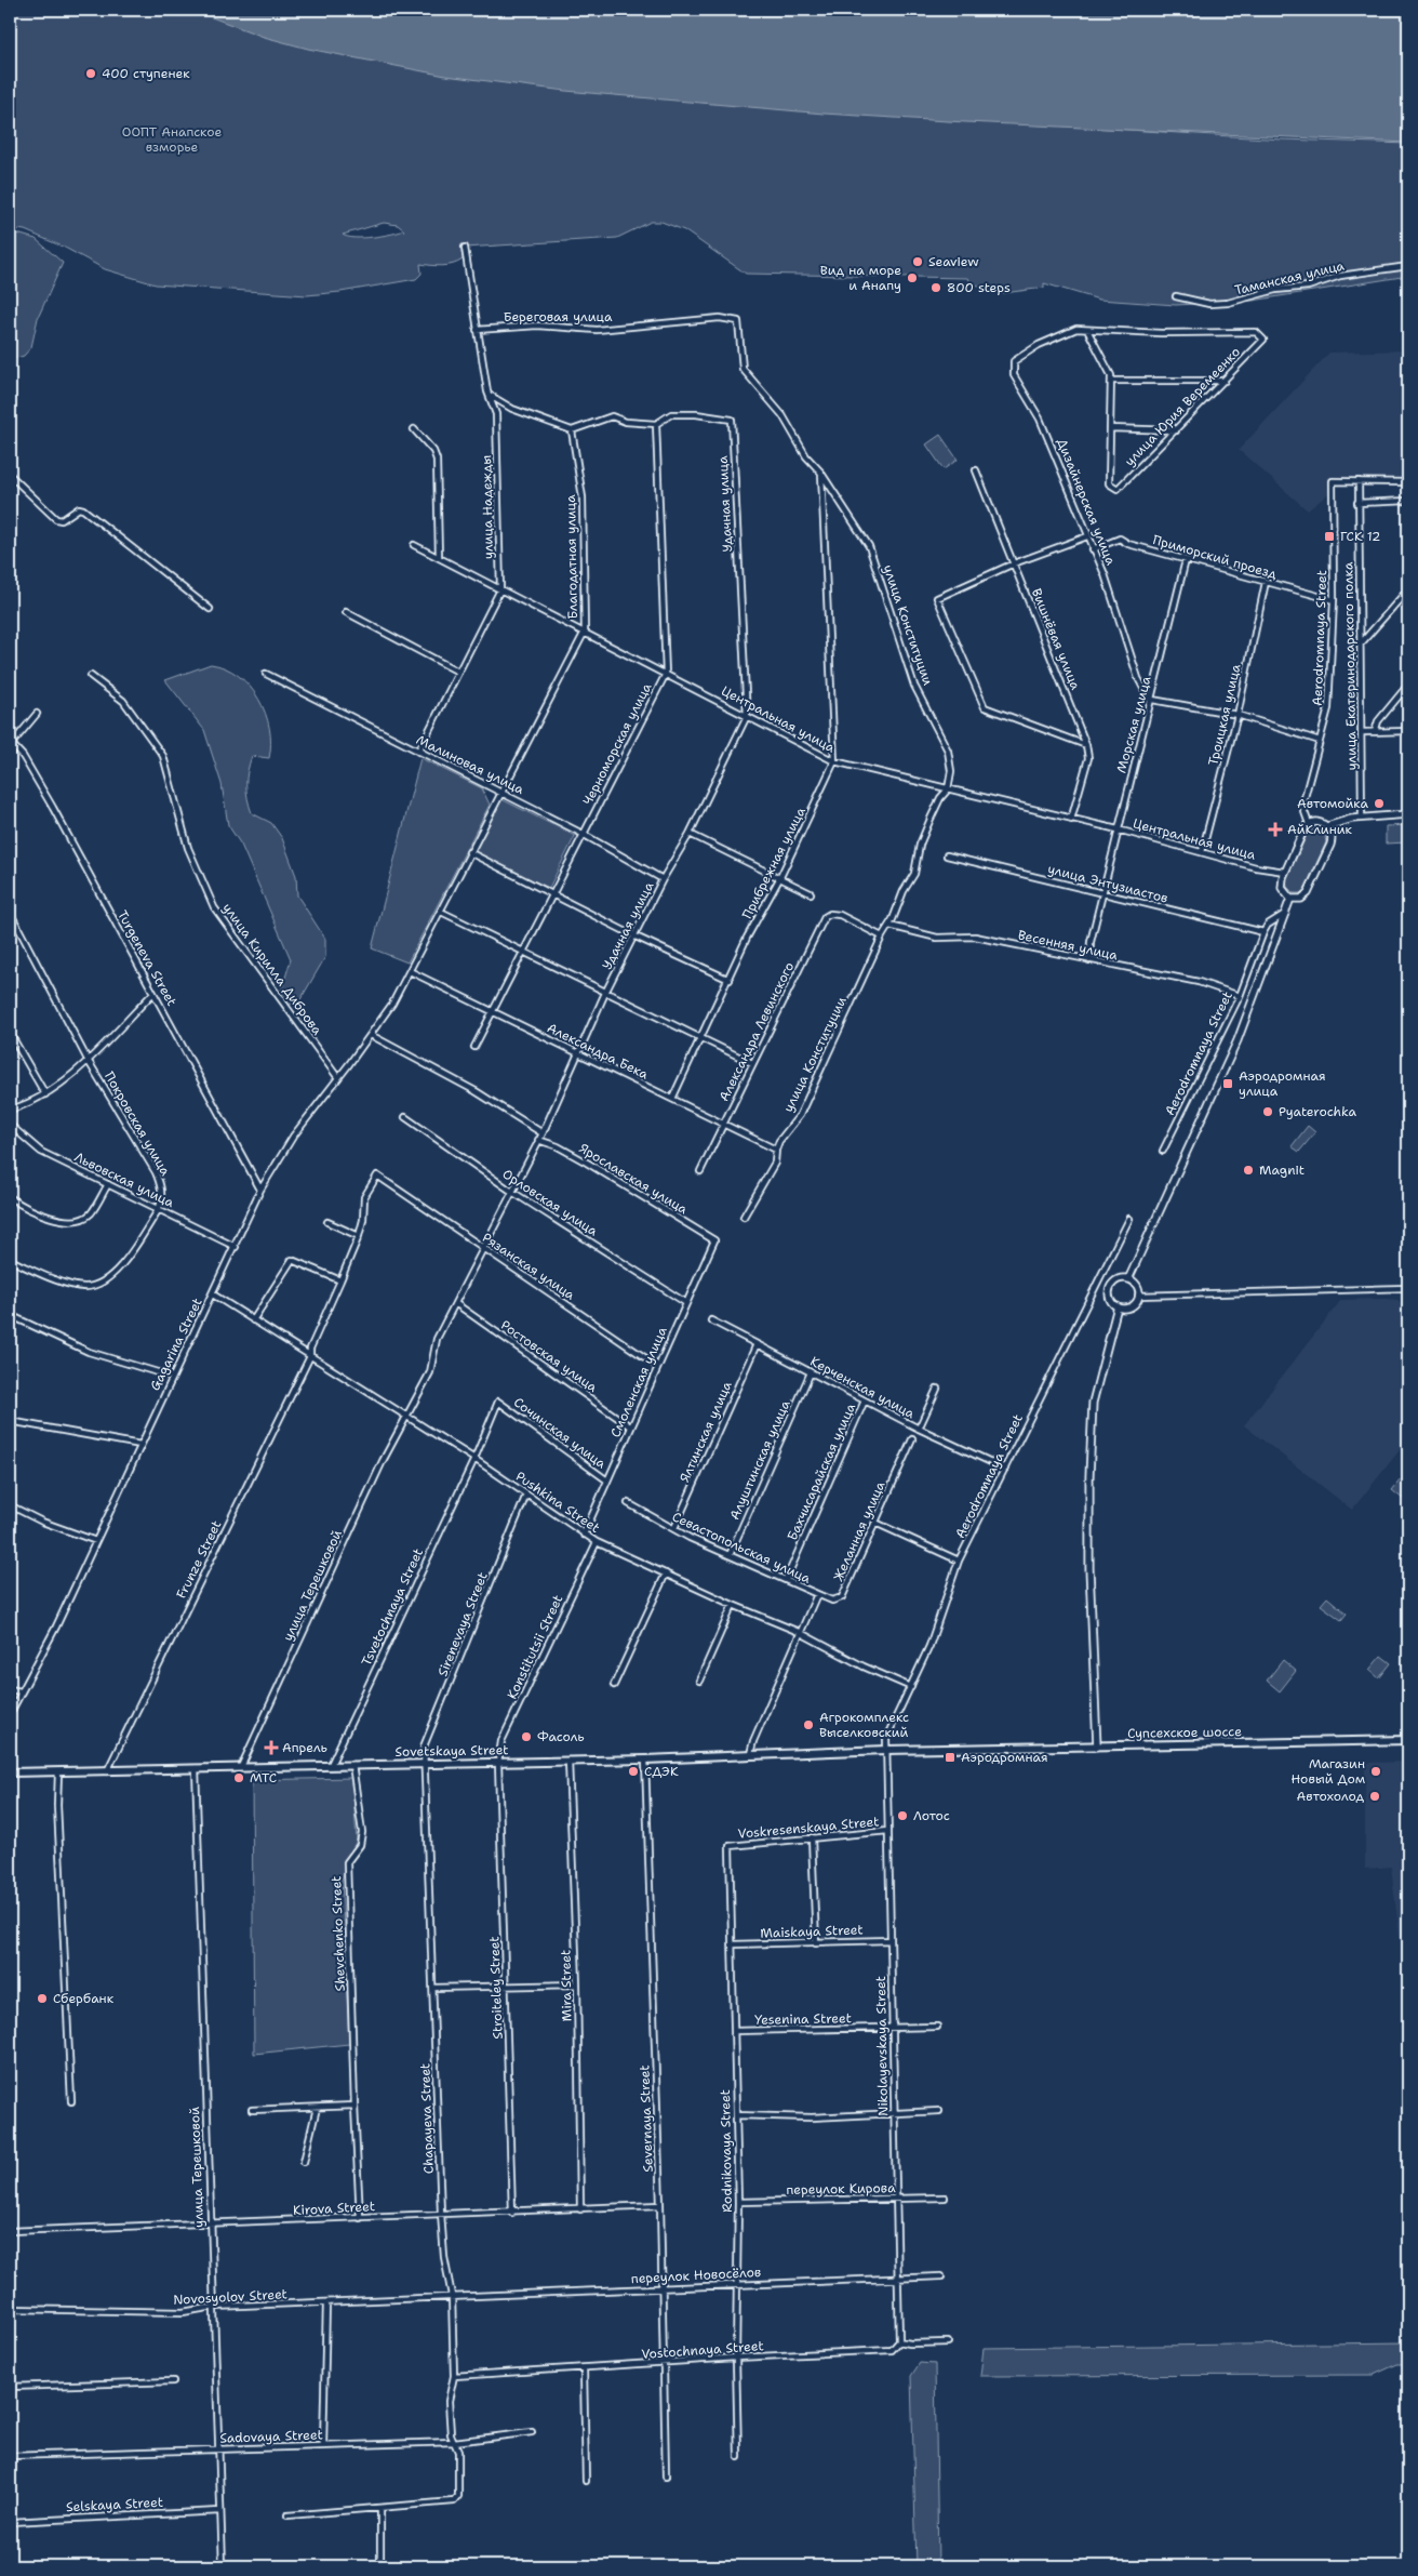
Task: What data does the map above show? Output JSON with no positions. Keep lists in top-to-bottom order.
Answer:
{
  "streets": {
    "main road": ["Супсехское шоссе", "Sovetskaya Street"],
    "street": [
      "Таманская улица",
      "Береговая улица",
      "улица Юрия Веремеенко",
      "Дизайнерская улица",
      "Удачная улица",
      "улица Надежды",
      "Благодатная улица",
      "Приморский проезд",
      "улица Конституции",
      "Aerodromnaya Street",
      "Вишнёвая улица",
      "улица Екатеринодарского полка",
      "Троицкая улица",
      "Центральная улица",
      "Морская улица",
      "Черноморская улица",
      "Малиновая улица",
      "Прибрежная улица",
      "улица Энтузиастов",
      "Весенняя улица",
      "Turgeneva Street",
      "улица Кирилла Диброва",
      "Александра Левинского",
      "Александра Бека",
      "Покровская улица",
      "Ярославская улица",
      "Львовская улица",
      "Орловская улица",
      "Рязанская улица",
      "Gagarina Street",
      "Ростовская улица",
      "Смоленская улица",
      "Керченская улица",
      "Ялтинская улица",
      "Сочинская улица",
      "Алуштинская улица",
      "Бахчисарайская улица",
      "Pushkina Street",
      "Желанная улица",
      "Севастопольская улица",
      "Frunze Street",
      "улица Терешковой",
      "Tsvetochnaya Street",
      "Sirenevaya Street",
      "Konstitutsii Street",
      "Voskresenskaya Street",
      "Maiskaya Street",
      "Shevchenko Street",
      "Mira Street",
      "Stroiteley Street",
      "Yesenina Street",
      "Nikolayevskaya Street",
      "Chapayeva Street",
      "Severnaya Street",
      "Rodnikovaya Street",
      "переулок Кирова",
      "Kirova Street",
      "переулок Новосёлов",
      "Novosyolov Street",
      "Vostochnaya Street",
      "Sadovaya Street",
      "Selskaya Street"
    ]
  },
  "crossings": [
    ["Береговая улица", "улица Надежды"],
    ["Береговая улица", "улица Конституции"],
    ["улица Юрия Веремеенко", "Дизайнерская улица"],
    ["Дизайнерская улица", "Приморский проезд"],
    ["Дизайнерская улица", "Морская улица"],
    ["Удачная улица", "Центральная улица"],
    ["Удачная улица", "Черноморская улица"],
    ["Удачная улица", "Малиновая улица"],
    ["Удачная улица", "Александра Бека"],
    ["Удачная улица", "Ярославская улица"],
    ["Удачная улица", "Орловская улица"],
    ["Удачная улица", "Рязанская улица"],
    ["Удачная улица", "Ростовская улица"],
    ["Удачная улица", "Pushkina Street"],
    ["Удачная улица", "улица Терешковой"],
    ["улица Надежды", "Центральная улица"],
    ["улица Надежды", "Малиновая улица"],
    ["Благодатная улица", "Центральная улица"],
    ["Благодатная улица", "Малиновая улица"],
    ["Благодатная улица", "Gagarina Street"],
    ["Приморский проезд", "Aerodromnaya Street"],
    ["Приморский проезд", "Троицкая улица"],
    ["Приморский проезд", "Морская улица"],
    ["улица Конституции", "Центральная улица"],
    ["улица Конституции", "Прибрежная улица"],
    ["улица Конституции", "Весенняя улица"],
    ["улица Конституции", "Александра Левинского"],
    ["улица Конституции", "Александра Бека"],
    ["Aerodromnaya Street", "улица Екатеринодарского полка"],
    ["Aerodromnaya Street", "улица Энтузиастов"],
    ["Aerodromnaya Street", "Весенняя улица"],
    ["Aerodromnaya Street", "Керченская улица"],
    ["Aerodromnaya Street", "Pushkina Street"],
    ["Aerodromnaya Street", "Sovetskaya Street"],
    ["Aerodromnaya Street", "Nikolayevskaya Street"],
    ["Вишнёвая улица", "Центральная улица"],
    ["Троицкая улица", "Центральная улица"],
    ["Центральная улица", "Морская улица"],
    ["Центральная улица", "Черноморская улица"],
    ["Центральная улица", "Прибрежная улица"],
    ["Морская улица", "улица Энтузиастов"],
    ["Морская улица", "Весенняя улица"],
    ["Черноморская улица", "Малиновая улица"],
    ["Черноморская улица", "Александра Бека"],
    ["Прибрежная улица", "Александра Бека"],
    ["Turgeneva Street", "Gagarina Street"],
    ["улица Кирилла Диброва", "Gagarina Street"],
    ["Александра Левинского", "Александра Бека"],
    ["Александра Бека", "Gagarina Street"],
    ["Покровская улица", "Львовская улица"],
    ["Ярославская улица", "Смоленская улица"],
    ["Львовская улица", "Gagarina Street"],
    ["Орловская улица", "Смоленская улица"],
    ["Рязанская улица", "Смоленская улица"],
    ["Рязанская улица", "Frunze Street"],
    ["Gagarina Street", "Pushkina Street"],
    ["Ростовская улица", "Смоленская улица"],
    ["Смоленская улица", "Сочинская улица"],
    ["Смоленская улица", "Pushkina Street"],
    ["Керченская улица", "Ялтинская улица"],
    ["Керченская улица", "Алуштинская улица"],
    ["Керченская улица", "Бахчисарайская улица"],
    ["Ялтинская улица", "Севастопольская улица"],
    ["Сочинская улица", "Pushkina Street"],
    ["Сочинская улица", "Tsvetochnaya Street"],
    ["Алуштинская улица", "Севастопольская улица"],
    ["Бахчисарайская улица", "Севастопольская улица"],
    ["Pushkina Street", "Frunze Street"],
    ["Pushkina Street", "улица Терешковой"],
    ["Pushkina Street", "Tsvetochnaya Street"],
    ["Pushkina Street", "Sirenevaya Street"],
    ["Pushkina Street", "Konstitutsii Street"],
    ["Желанная улица", "Севастопольская улица"],
    ["Frunze Street", "Sovetskaya Street"],
    ["улица Терешковой", "Sovetskaya Street"],
    ["улица Терешковой", "Kirova Street"],
    ["улица Терешковой", "Novosyolov Street"],
    ["улица Терешковой", "Sadovaya Street"],
    ["улица Терешковой", "Selskaya Street"],
    ["Tsvetochnaya Street", "Sovetskaya Street"],
    ["Sirenevaya Street", "Sovetskaya Street"],
    ["Sirenevaya Street", "Chapayeva Street"],
    ["Konstitutsii Street", "Sovetskaya Street"],
    ["Konstitutsii Street", "Stroiteley Street"],
    ["Супсехское шоссе", "Sovetskaya Street"],
    ["Sovetskaya Street", "Shevchenko Street"],
    ["Sovetskaya Street", "Mira Street"],
    ["Sovetskaya Street", "Stroiteley Street"],
    ["Sovetskaya Street", "Nikolayevskaya Street"],
    ["Sovetskaya Street", "Chapayeva Street"],
    ["Sovetskaya Street", "Severnaya Street"],
    ["Voskresenskaya Street", "Nikolayevskaya Street"],
    ["Voskresenskaya Street", "Rodnikovaya Street"],
    ["Maiskaya Street", "Nikolayevskaya Street"],
    ["Maiskaya Street", "Rodnikovaya Street"],
    ["Shevchenko Street", "Kirova Street"],
    ["Mira Street", "Kirova Street"],
    ["Stroiteley Street", "Kirova Street"],
    ["Yesenina Street", "Nikolayevskaya Street"],
    ["Yesenina Street", "Rodnikovaya Street"],
    ["Nikolayevskaya Street", "переулок Кирова"],
    ["Nikolayevskaya Street", "переулок Новосёлов"],
    ["Nikolayevskaya Street", "Vostochnaya Street"],
    ["Chapayeva Street", "Kirova Street"],
    ["Chapayeva Street", "переулок Новосёлов"],
    ["Chapayeva Street", "Novosyolov Street"],
    ["Chapayeva Street", "Vostochnaya Street"],
    ["Chapayeva Street", "Sadovaya Street"],
    ["Severnaya Street", "Kirova Street"],
    ["Severnaya Street", "переулок Новосёлов"],
    ["Severnaya Street", "Vostochnaya Street"],
    ["Rodnikovaya Street", "переулок Кирова"],
    ["Rodnikovaya Street", "переулок Новосёлов"],
    ["Rodnikovaya Street", "Vostochnaya Street"],
    ["переулок Новосёлов", "Novosyolov Street"]
  ],
  "parks": ["ООПТ Анапское взморье"],
  "places": {
    "other": [
      "400 ступенек",
      "Seaview",
      "Вид на море и Анапу",
      "800 steps",
      "Автомойка",
      "Pyaterochka",
      "Magnit",
      "Агрокомплекс Выселковский",
      "Фасоль",
      "СДЭК",
      "Магазин Новый Дом",
      "МТС",
      "Автохолод",
      "Лотос",
      "Сбербанк"
    ],
    "transit": ["ГСК 12", "Аэродромная улица", "Аэродромная"],
    "health": ["АйКлиник", "Апрель"]
  }
}
